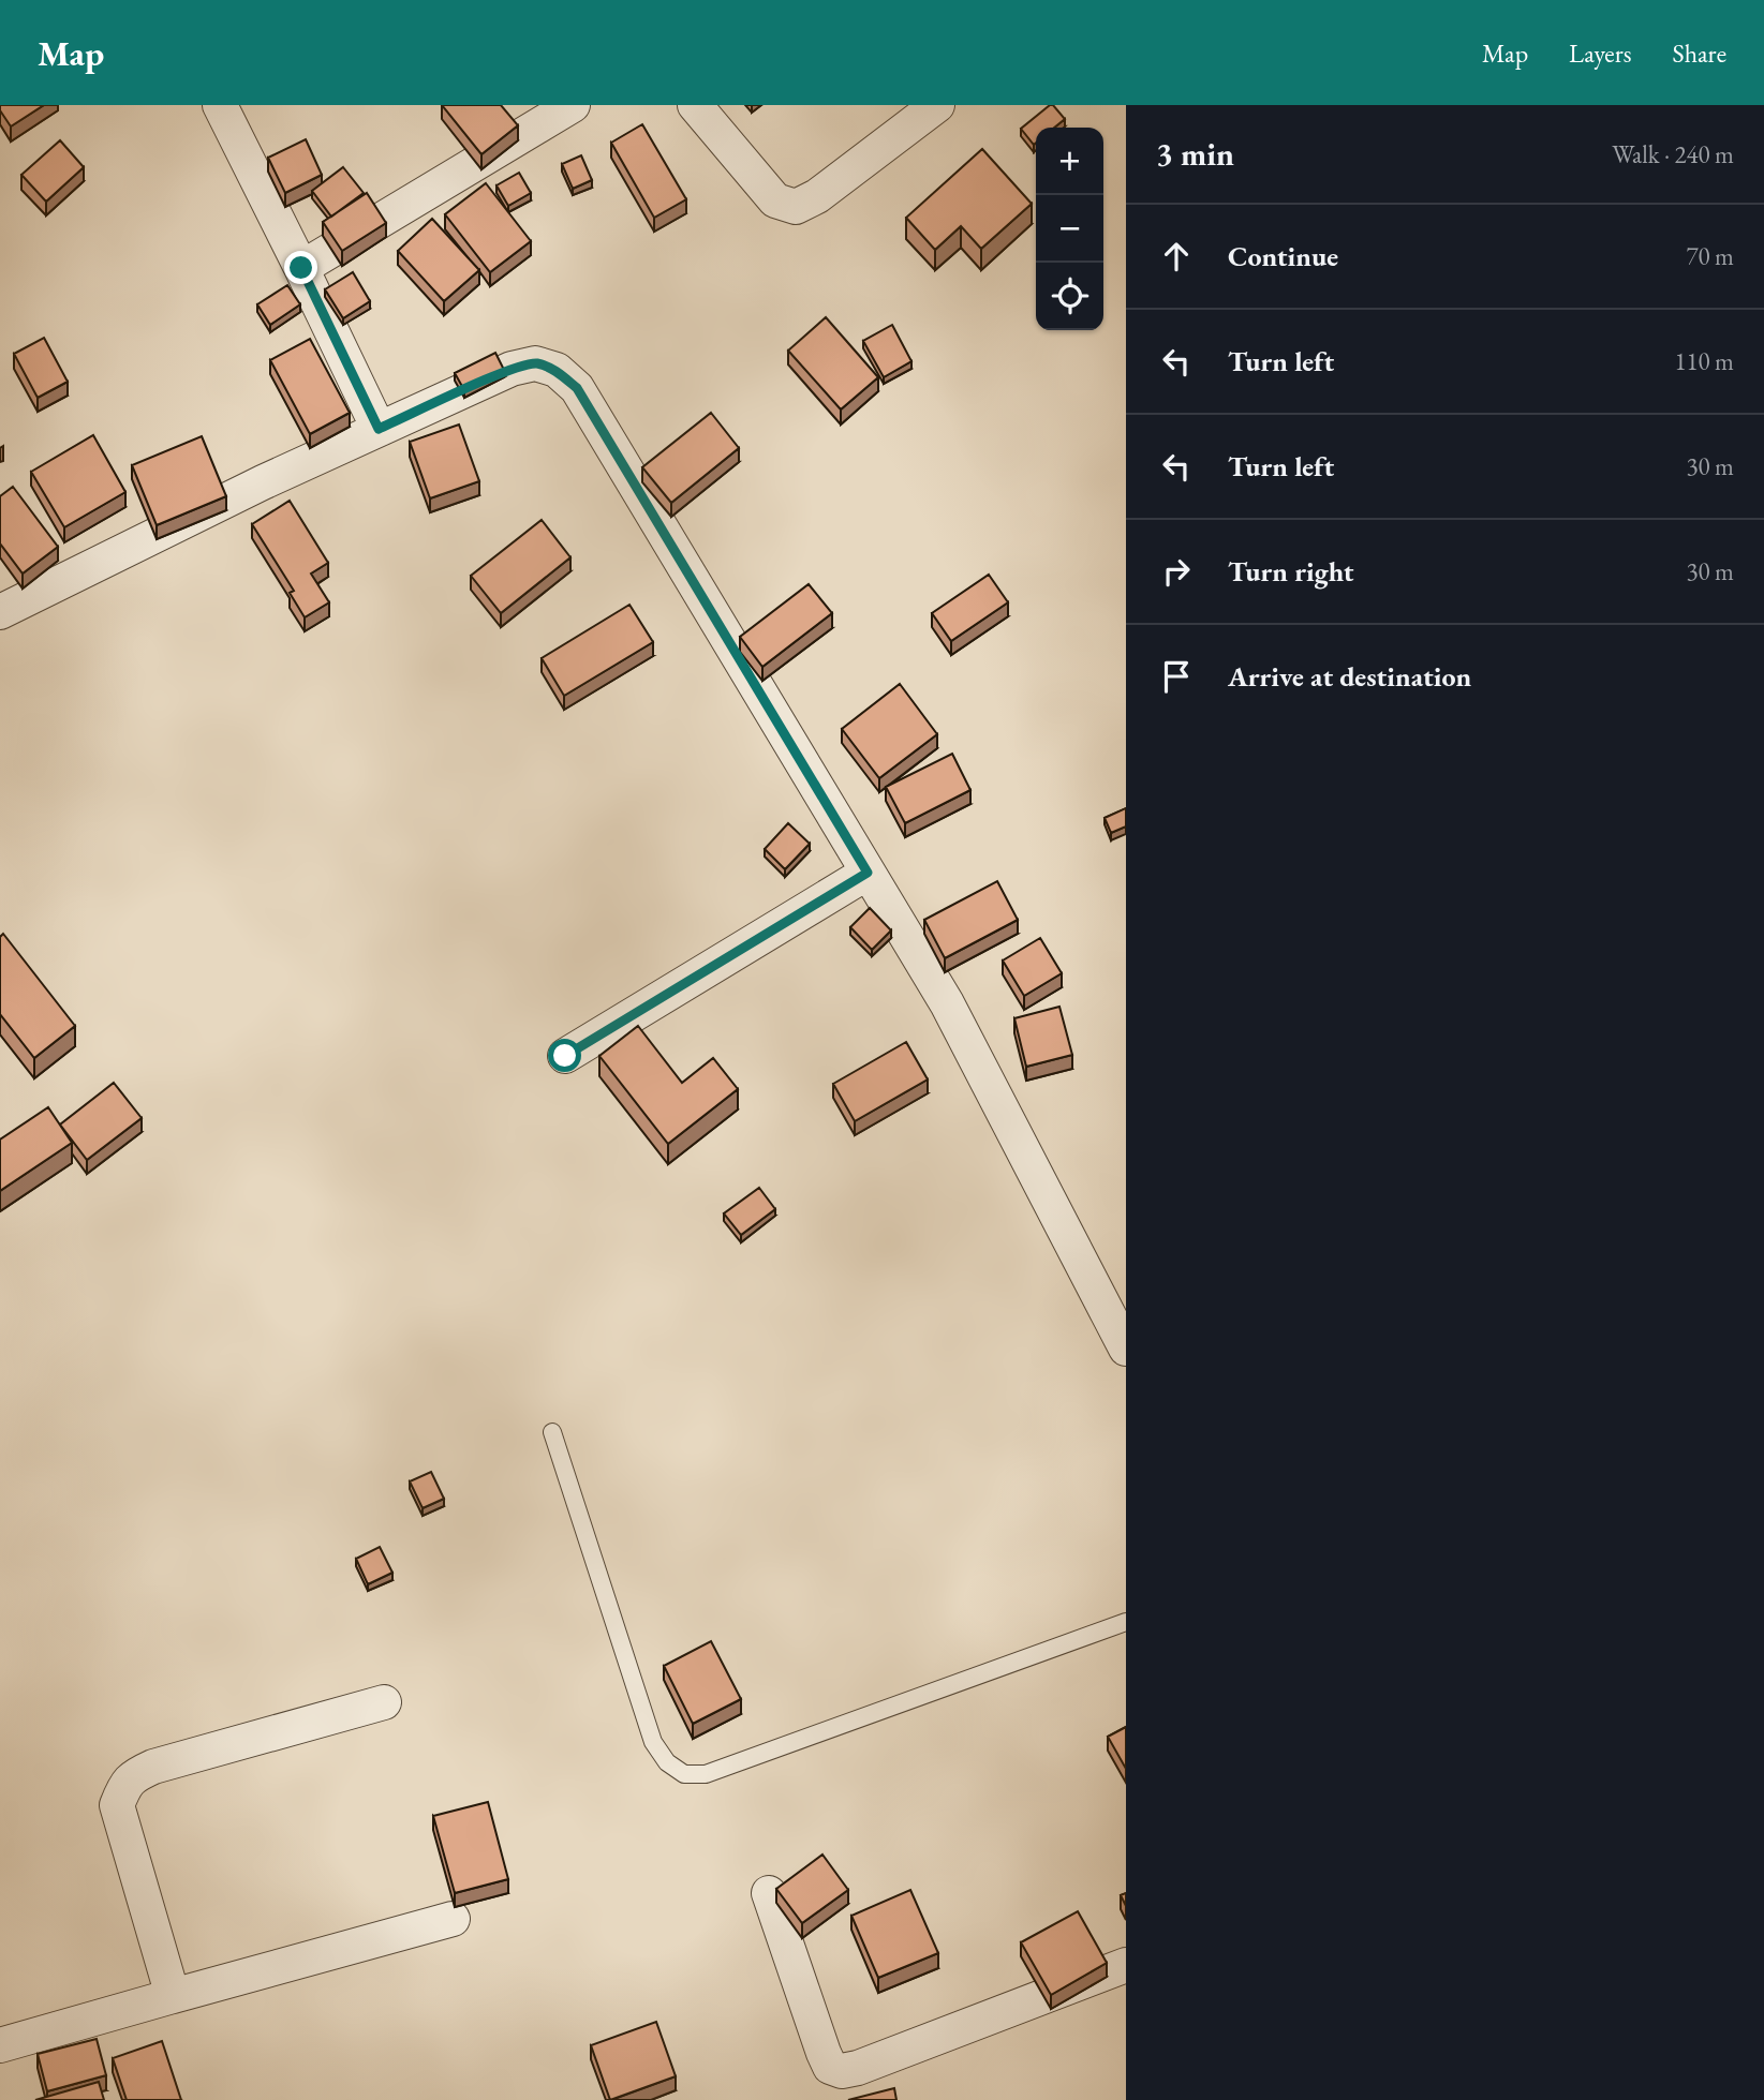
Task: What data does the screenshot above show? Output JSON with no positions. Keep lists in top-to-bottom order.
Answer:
{
  "page": {
    "header": "Map",
    "nav": ["Map", "Layers", "Share"],
    "heading": ["3 min", "Walk · 240 m"],
    "map_buttons": ["+", "−"],
    "list": [
      ["Continue", "70 m"],
      ["Turn left", "110 m"],
      ["Turn left", "30 m"],
      ["Turn right", "30 m"],
      "Arrive at destination"
    ]
  }
}
